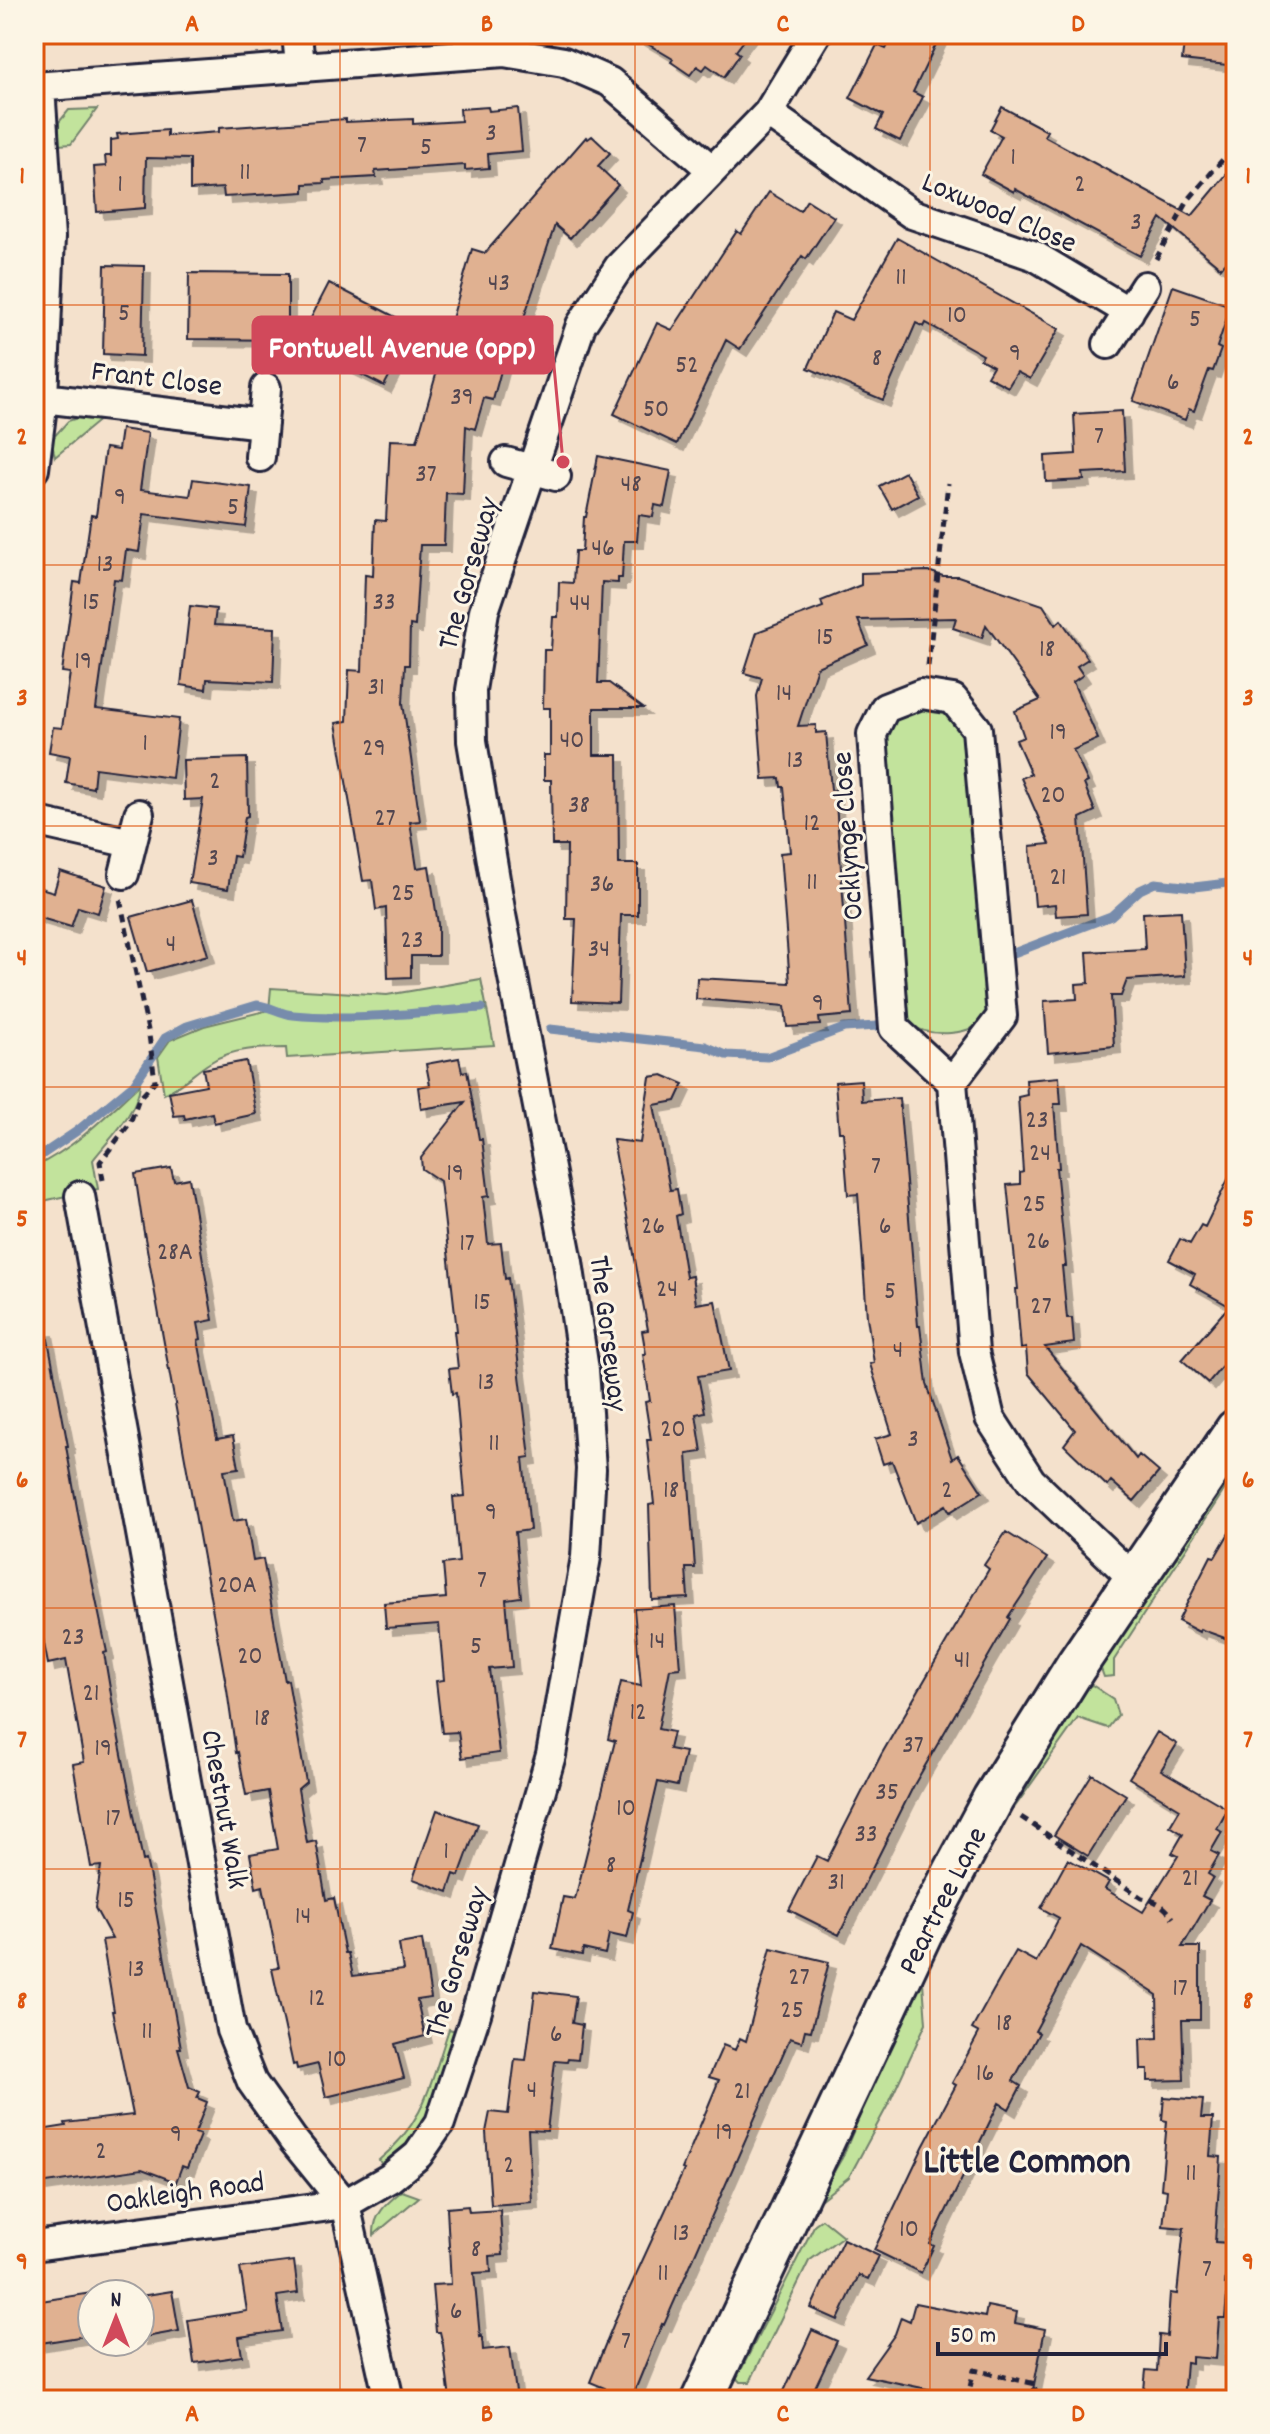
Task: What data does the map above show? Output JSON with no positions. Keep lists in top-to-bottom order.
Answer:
{
  "streets": {
    "street": [
      "Loxwood Close",
      "Frant Close",
      "The Gorseway",
      "Ocklynge Close",
      "Chestnut Walk",
      "Peartree Lane",
      "Oakleigh Road"
    ]
  },
  "crossings": [
    ["Loxwood Close", "The Gorseway"],
    ["The Gorseway", "Chestnut Walk"],
    ["The Gorseway", "Oakleigh Road"],
    ["Chestnut Walk", "Oakleigh Road"]
  ],
  "districts": ["Little Common"],
  "places": ["Fontwell Avenue (opp)"],
  "house_numbers": [
    "3",
    "7",
    "5",
    "1",
    "11",
    "1",
    "2",
    "3",
    "11",
    "43",
    "5",
    "10",
    "5",
    "9",
    "8",
    "52",
    "6",
    "39",
    "50",
    "7",
    "37",
    "48",
    "9",
    "5",
    "46",
    "13",
    "15",
    "33",
    "44",
    "15",
    "18",
    "19",
    "31",
    "14",
    "19",
    "40",
    "1",
    "29",
    "13",
    "2",
    "20",
    "38",
    "27",
    "12",
    "3",
    "21",
    "11",
    "36",
    "25",
    "23",
    "4",
    "34",
    "9",
    "23",
    "24",
    "7",
    "19",
    "25",
    "26",
    "6",
    "26",
    "17",
    "28A",
    "24",
    "5",
    "15",
    "27",
    "4",
    "13",
    "20",
    "3",
    "11",
    "18",
    "2",
    "9",
    "7",
    "20A",
    "23",
    "14",
    "5",
    "20",
    "41",
    "21",
    "12",
    "18",
    "37",
    "19",
    "35",
    "10",
    "17",
    "33",
    "1",
    "8",
    "21",
    "31",
    "15",
    "14",
    "13",
    "27",
    "17",
    "12",
    "25",
    "18",
    "11",
    "6",
    "10",
    "16",
    "4",
    "21",
    "19",
    "9",
    "2",
    "2",
    "11",
    "10",
    "13",
    "8",
    "7",
    "11",
    "6",
    "7"
  ],
  "scale_bar": "50 m",
  "north": "top",
  "grid": {
    "columns": [
      "A",
      "B",
      "C",
      "D"
    ],
    "rows": [
      "1",
      "2",
      "3",
      "4",
      "5",
      "6",
      "7",
      "8",
      "9"
    ]
  }
}
